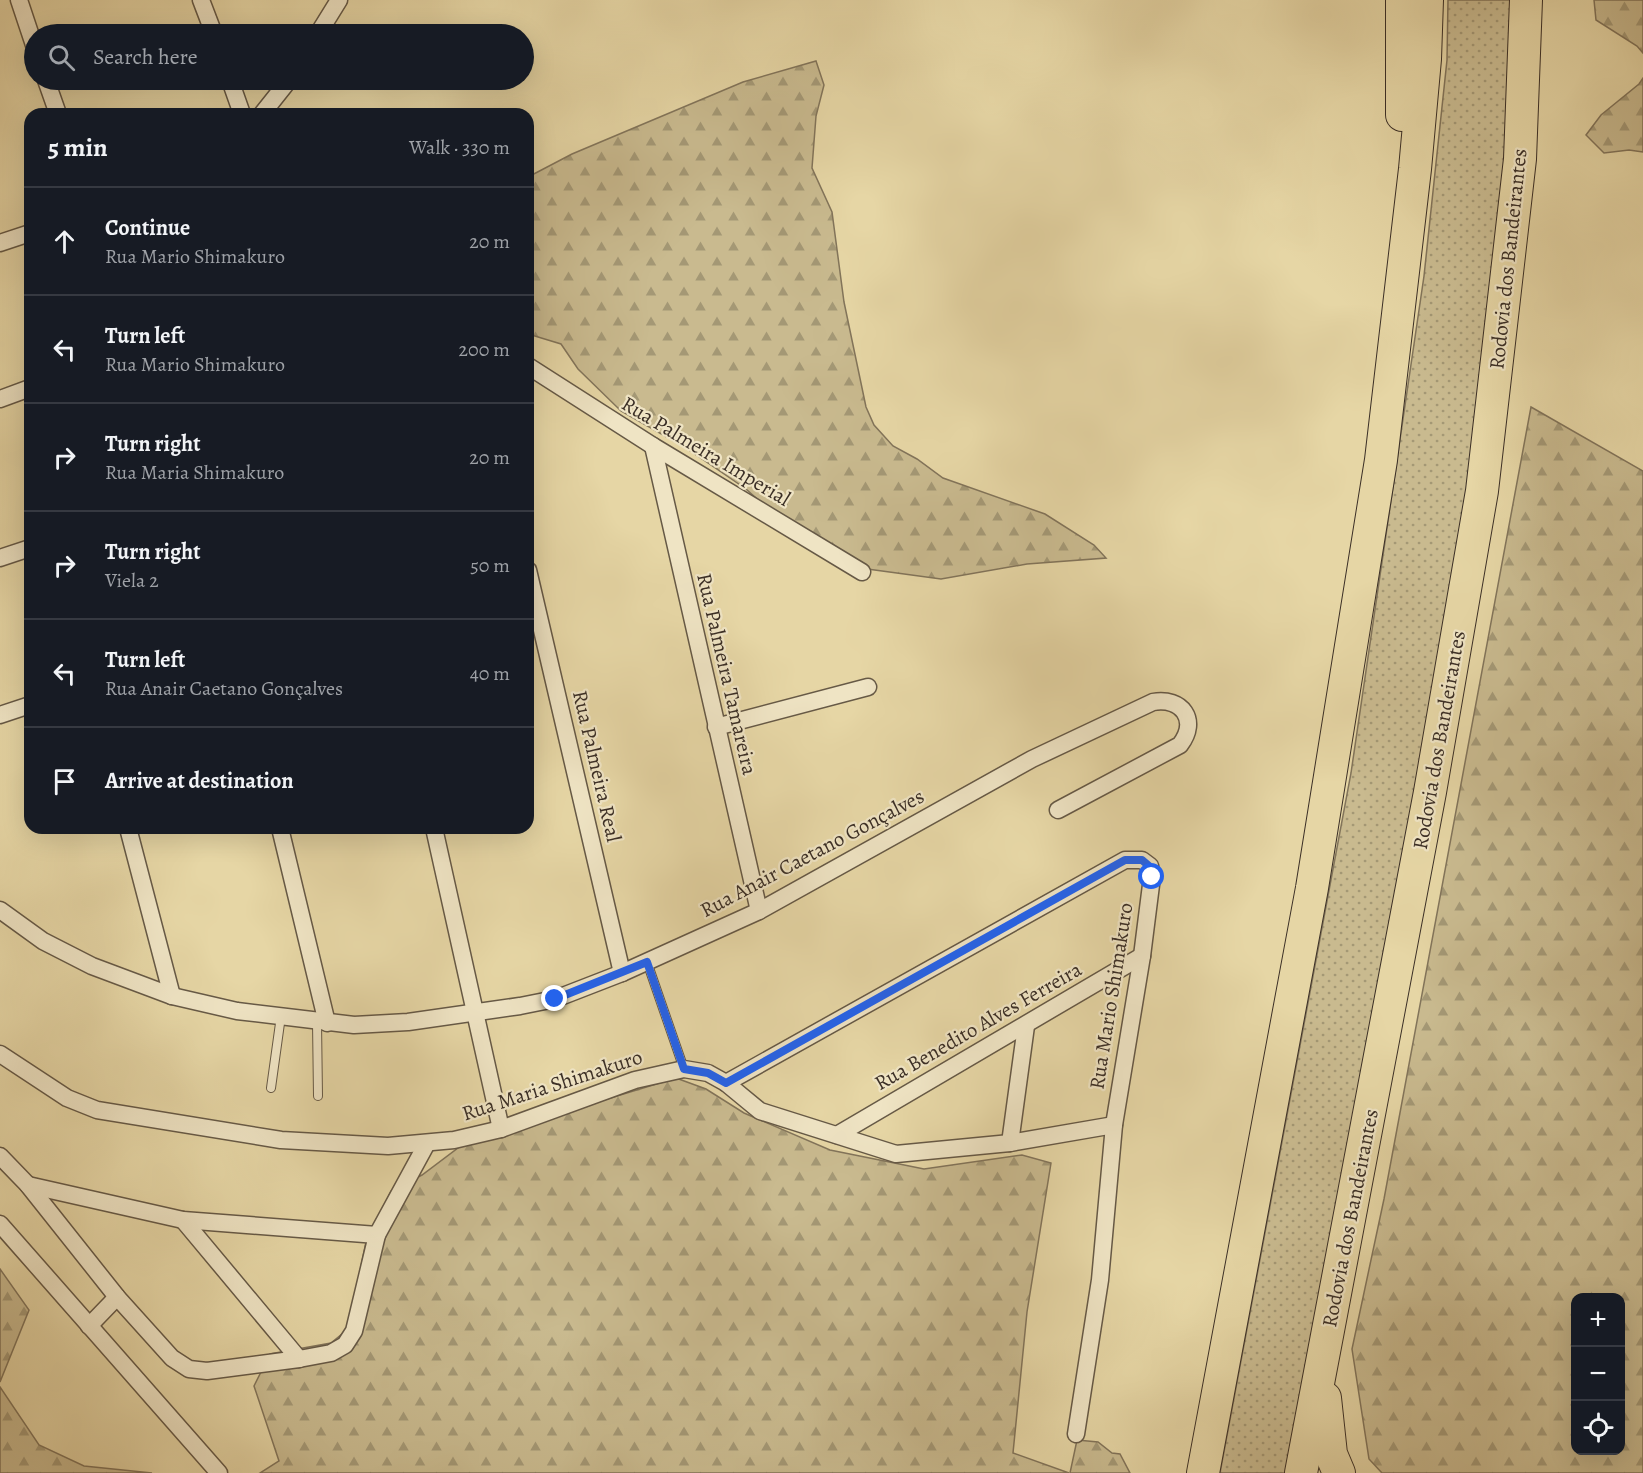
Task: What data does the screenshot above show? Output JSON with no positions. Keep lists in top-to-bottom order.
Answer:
{
  "streets": {
    "highway": ["Rodovia dos Bandeirantes"],
    "street": [
      "Rua Palmeira Imperial",
      "Rua Palmeira Tamareira",
      "Rua Palmeira Real",
      "Rua Anair Caetano Gonçalves",
      "Rua Mario Shimakuro",
      "Rua Benedito Alves Ferreira",
      "Rua Maria Shimakuro"
    ]
  },
  "crossings": [
    ["Rua Palmeira Imperial", "Rua Palmeira Tamareira"],
    ["Rua Palmeira Tamareira", "Rua Anair Caetano Gonçalves"],
    ["Rua Palmeira Real", "Rua Anair Caetano Gonçalves"],
    ["Rua Mario Shimakuro", "Rua Benedito Alves Ferreira"],
    ["Rua Mario Shimakuro", "Rua Maria Shimakuro"],
    ["Rua Benedito Alves Ferreira", "Rua Maria Shimakuro"]
  ],
  "page": {
    "search": "Search here",
    "heading": ["5 min", "Walk · 330 m"],
    "list": [
      ["Continue", "Rua Mario Shimakuro", "20 m"],
      ["Turn left", "Rua Mario Shimakuro", "200 m"],
      ["Turn right", "Rua Maria Shimakuro", "20 m"],
      ["Turn right", "Viela 2", "50 m"],
      ["Turn left", "Rua Anair Caetano Gonçalves", "40 m"],
      "Arrive at destination"
    ],
    "map_buttons": ["+", "−"]
  }
}
